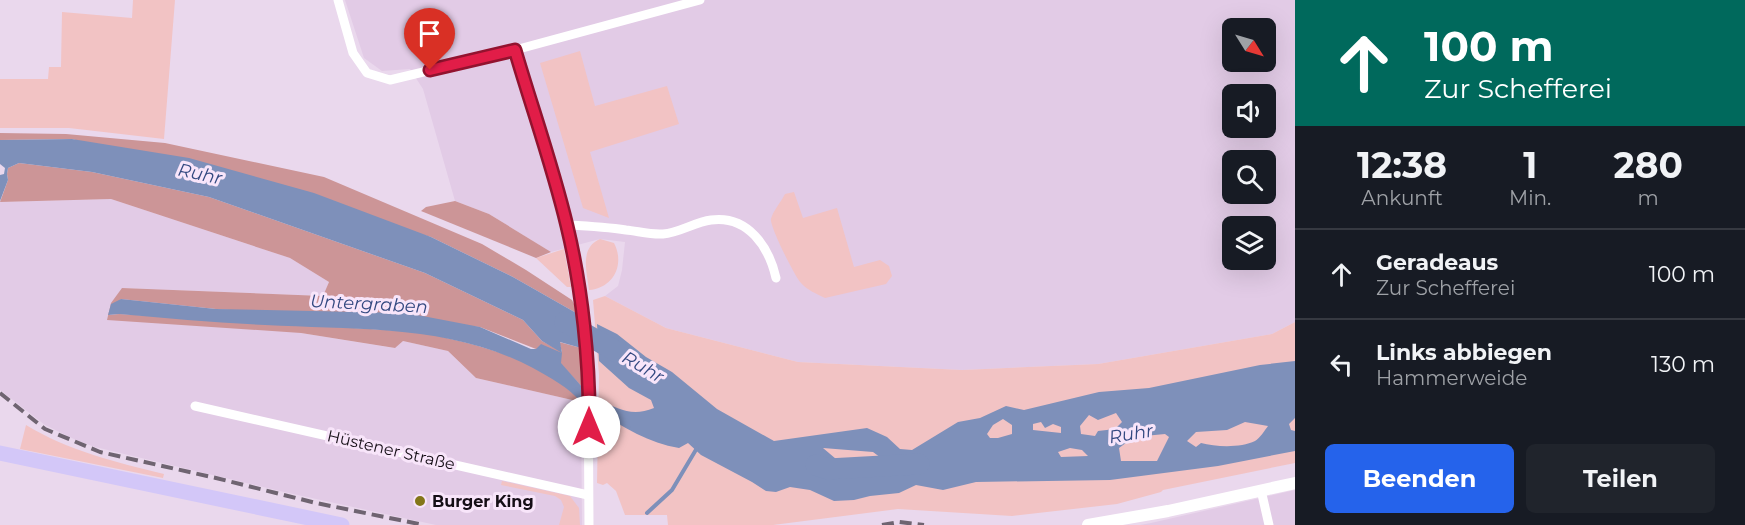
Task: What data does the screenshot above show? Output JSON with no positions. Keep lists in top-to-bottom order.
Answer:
{
  "streets": {
    "street": ["Hüstener Straße"]
  },
  "water": ["Ruhr", "Untergraben"],
  "places": ["Burger King"],
  "north": "bottom right",
  "page": {
    "turn": ["100 m", "Zur Schefferei"],
    "eta": [
      "12:38",
      "Ankunft",
      "1",
      "Min.",
      "280",
      "m"
    ],
    "list": [
      {
        "name": "Geradeaus",
        "note": "Zur Schefferei",
        "value": "100 m"
      },
      {
        "name": "Links abbiegen",
        "note": "Hammerweide",
        "value": "130 m"
      }
    ],
    "buttons": ["Beenden", "Teilen"]
  }
}
